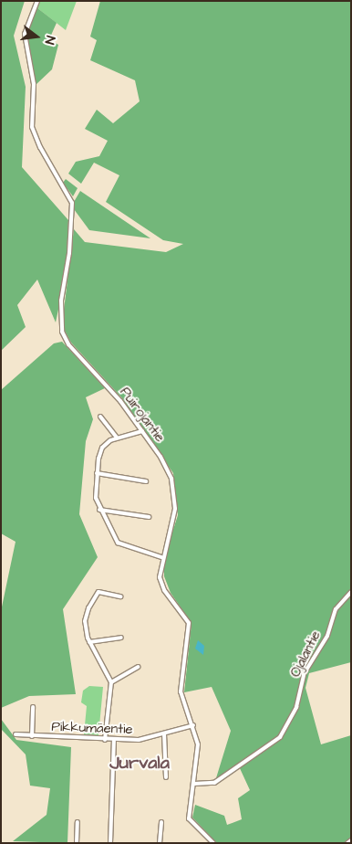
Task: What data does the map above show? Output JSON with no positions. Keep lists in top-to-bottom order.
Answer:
{
  "streets": {
    "street": ["Puirojantie", "Ojalantie", "Pikkumäentie"]
  },
  "crossings": [
    ["Puirojantie", "Ojalantie"],
    ["Puirojantie", "Pikkumäentie"]
  ],
  "districts": ["Jurvala"],
  "north": "right"
}
